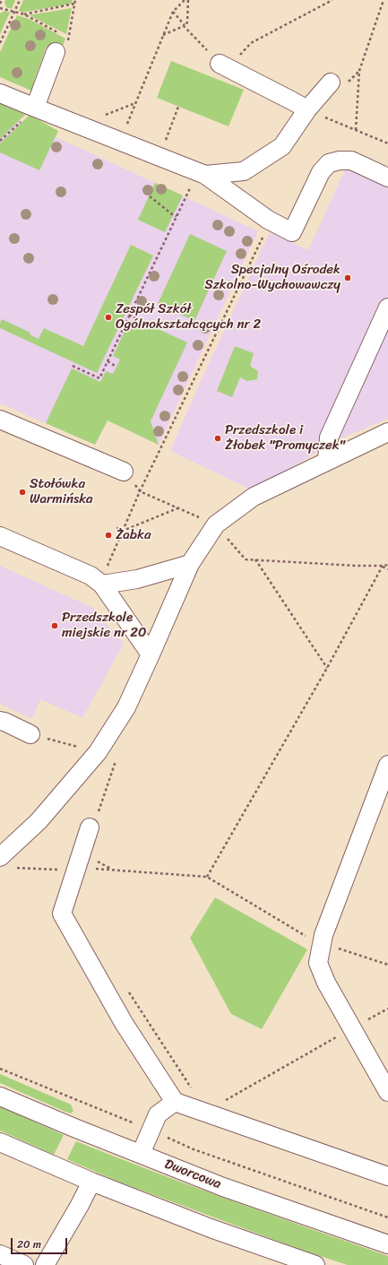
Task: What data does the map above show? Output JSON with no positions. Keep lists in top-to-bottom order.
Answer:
{
  "streets": {
    "street": ["Dworcowa"]
  },
  "places": [
    "Specjalny Ośrodek Szkolno-Wychowawczy",
    "Zespół Szkół Ogólnokształcących nr 2",
    "Przedszkole i Żłobek \"Promyczek\"",
    "Stołówka Warmińska",
    "Żabka",
    "Przedszkole miejskie nr 20"
  ],
  "scale_bar": "20 m"
}
